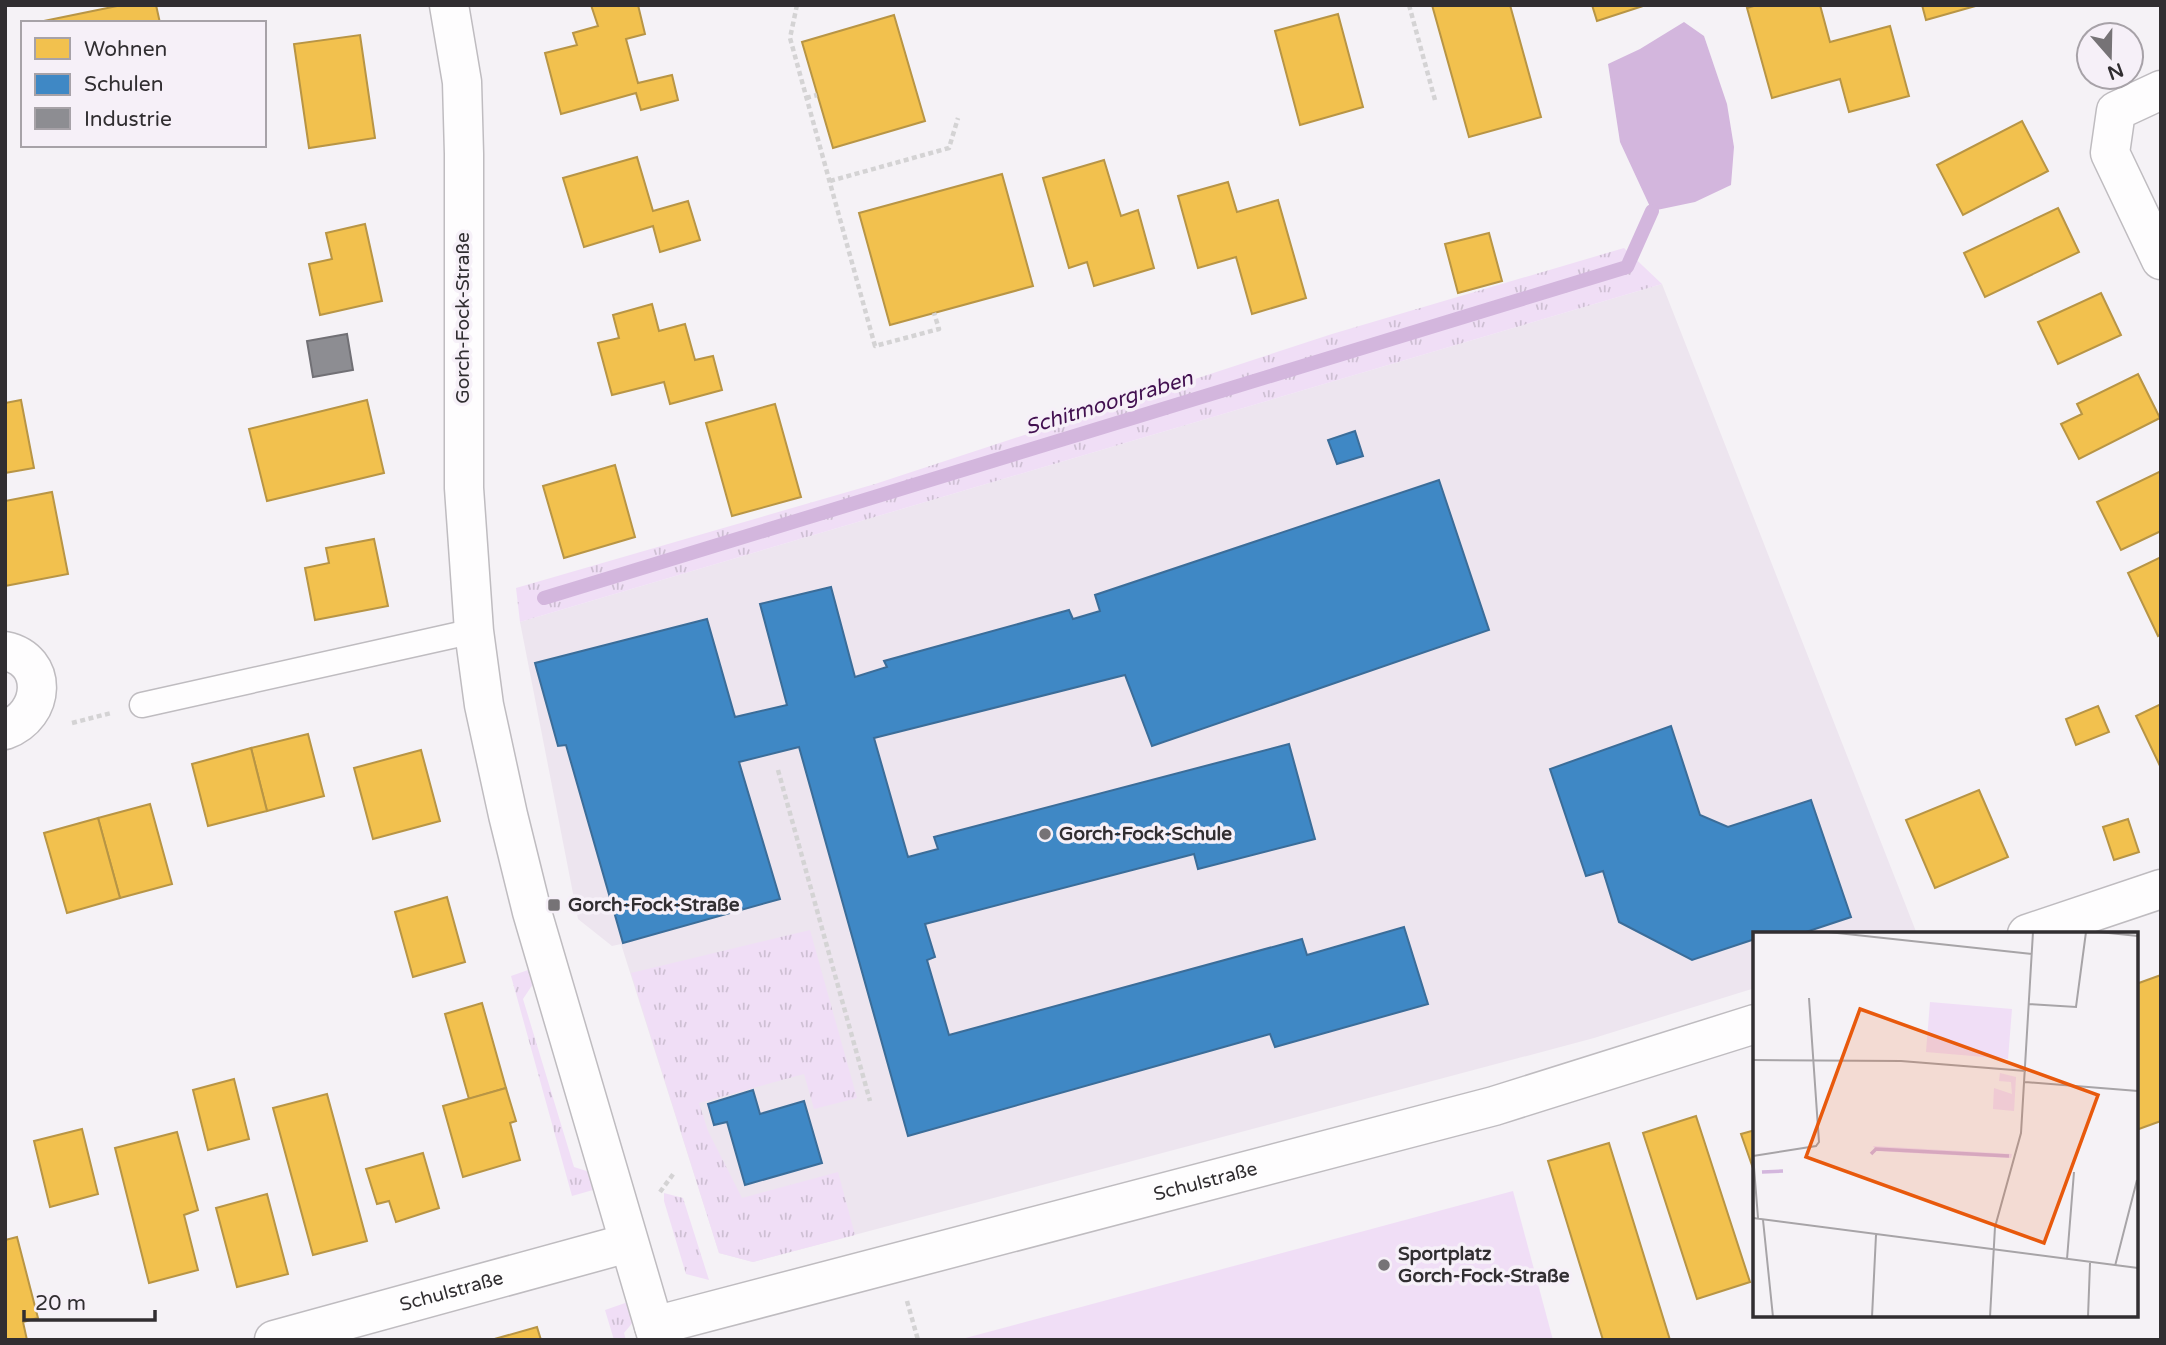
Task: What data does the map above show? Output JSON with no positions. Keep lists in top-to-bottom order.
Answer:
{
  "streets": {
    "street": ["Gorch-Fock-Straße", "Schulstraße"]
  },
  "crossings": [
    ["Gorch-Fock-Straße", "Schulstraße"]
  ],
  "water": ["Schitmoorgraben"],
  "places": {
    "other": ["Gorch-Fock-Schule", "Sportplatz Gorch-Fock-Straße"],
    "transit": ["Gorch-Fock-Straße"]
  },
  "legend": ["Wohnen", "Schulen", "Industrie"],
  "scale_bar": "20 m",
  "north": "bottom"
}
